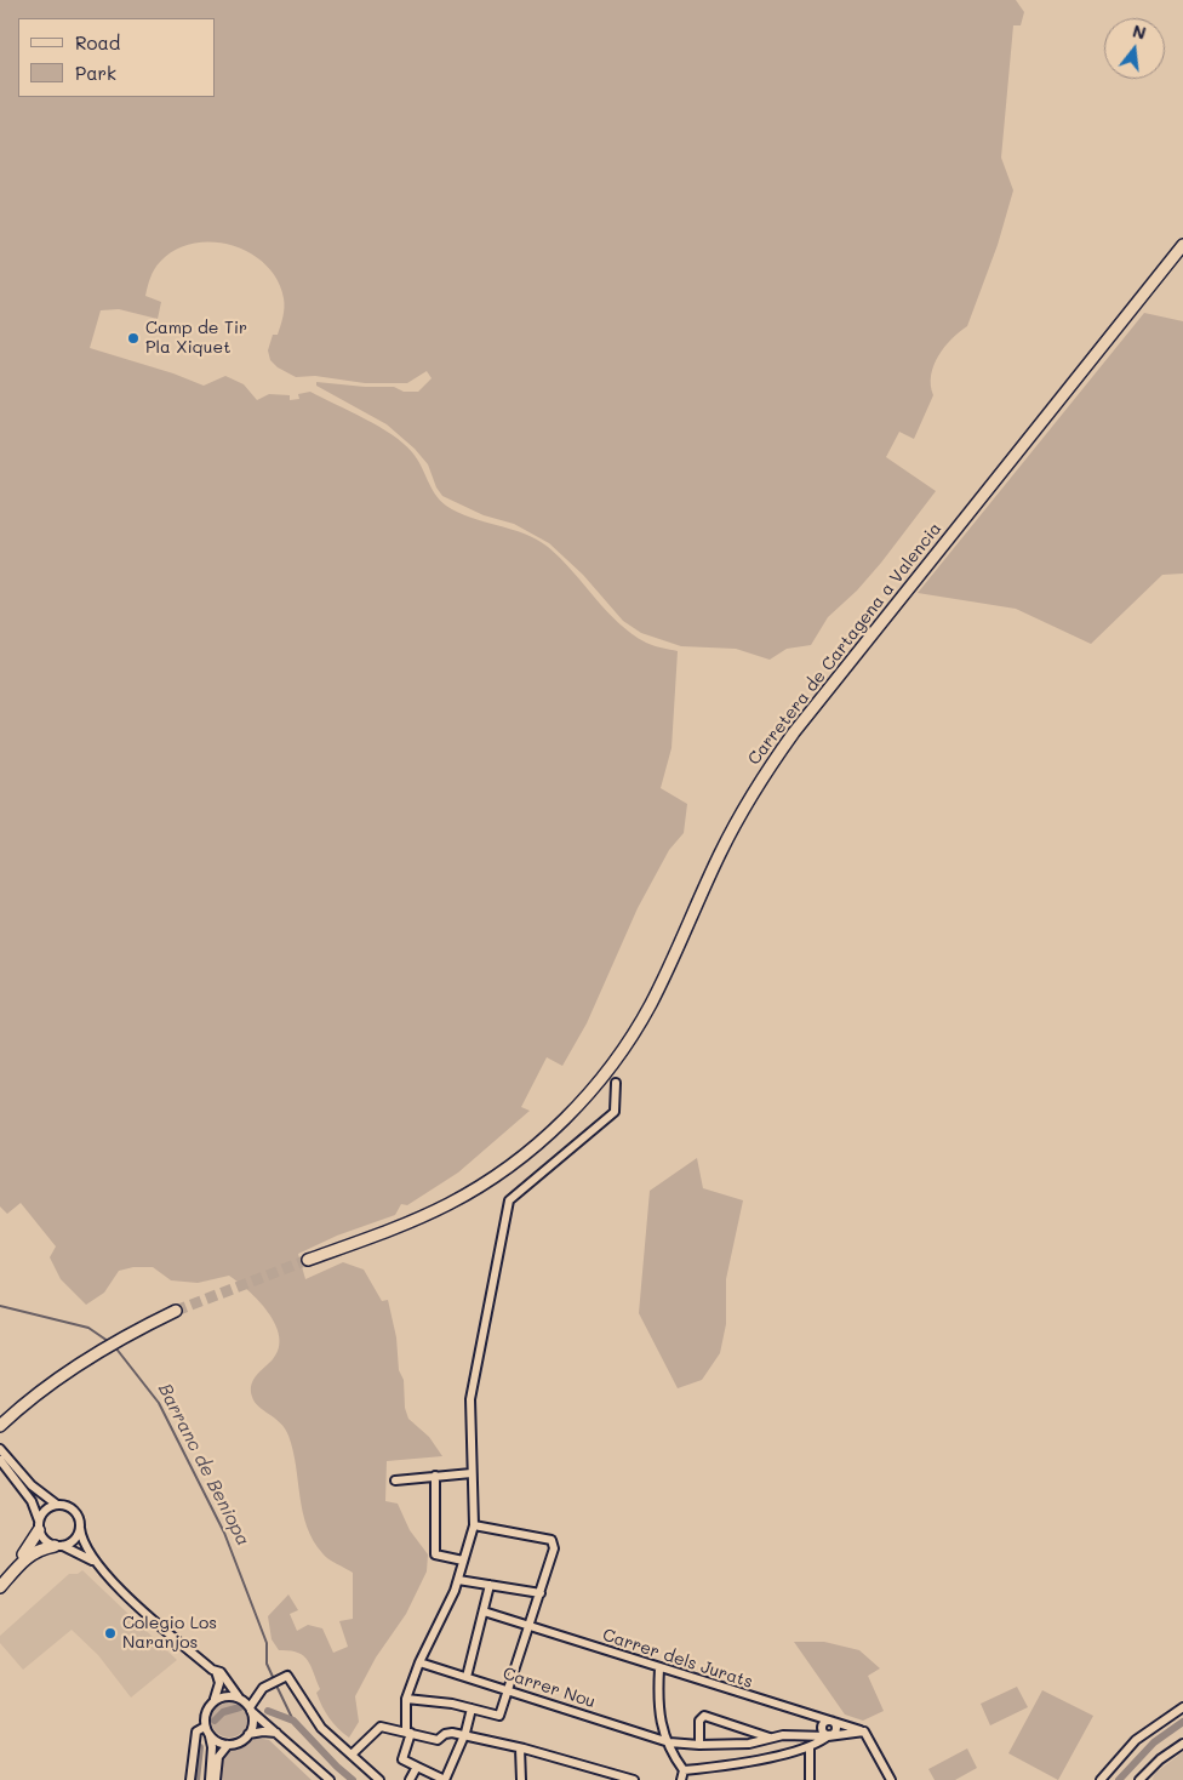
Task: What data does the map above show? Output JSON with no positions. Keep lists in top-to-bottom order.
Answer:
{
  "streets": {
    "highway": ["Carretera de Cartagena a Valencia"],
    "street": ["Carrer dels Jurats", "Carrer Nou"]
  },
  "crossings": [
    ["Carrer dels Jurats", "Carrer Nou"]
  ],
  "water": ["Barranc de Beniopa"],
  "places": ["Camp de Tir Pla Xiquet", "Colegio Los Naranjos"],
  "legend": ["Road", "Park"],
  "north": "top"
}
